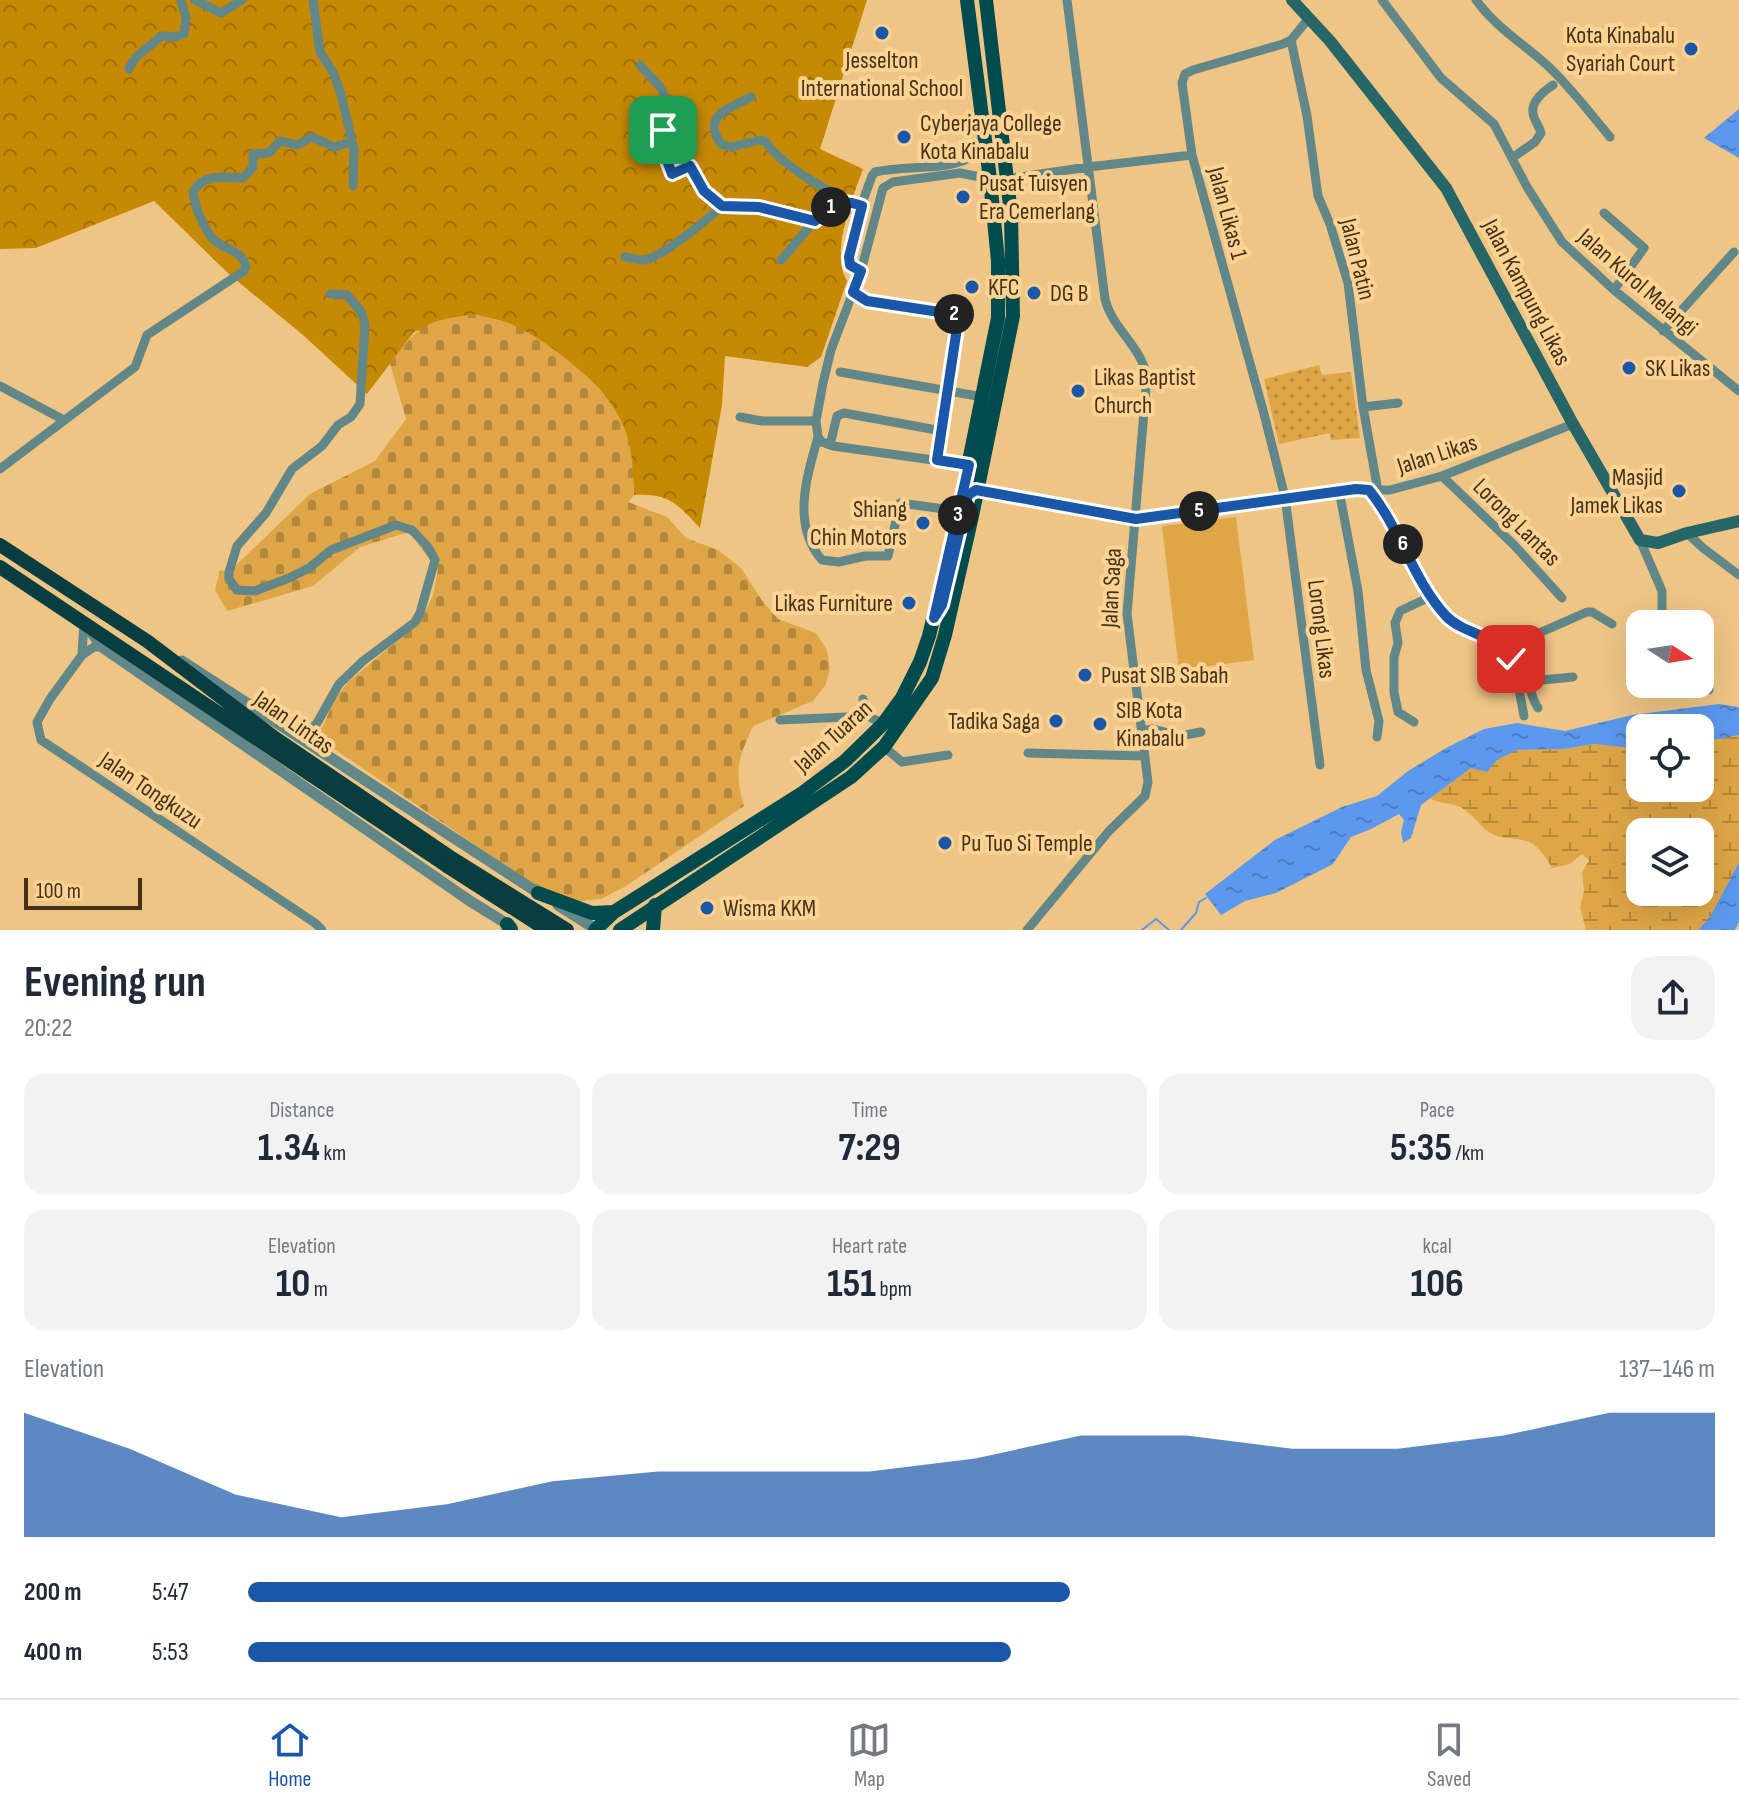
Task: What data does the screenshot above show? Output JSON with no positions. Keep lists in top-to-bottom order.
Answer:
{
  "streets": {
    "highway": ["Jalan Lintas"],
    "main road": ["Jalan Kampung Likas", "Jalan Tuaran"],
    "street": [
      "Jalan Likas 1",
      "Jalan Patin",
      "Jalan Kurol Melangi",
      "Jalan Likas",
      "Lorong Lantas",
      "Jalan Saga",
      "Lorong Likas",
      "Jalan Tongkuzu"
    ]
  },
  "crossings": [
    ["Jalan Likas 1", "Jalan Patin"],
    ["Jalan Likas 1", "Jalan Likas"],
    ["Jalan Likas 1", "Lorong Likas"],
    ["Jalan Patin", "Jalan Likas"],
    ["Jalan Kampung Likas", "Jalan Likas"],
    ["Jalan Likas", "Lorong Lantas"],
    ["Jalan Likas", "Jalan Saga"],
    ["Jalan Likas", "Lorong Likas"],
    ["Jalan Likas", "Jalan Tuaran"]
  ],
  "places": [
    "Jesselton International School",
    "Kota Kinabalu Syariah Court",
    "Cyberjaya College Kota Kinabalu",
    "Pusat Tuisyen Era Cemerlang",
    "KFC",
    "DG B",
    "SK Likas",
    "Likas Baptist Church",
    "Masjid Jamek Likas",
    "Shiang Chin Motors",
    "Likas Furniture",
    "Pusat SIB Sabah",
    "Tadika Saga",
    "SIB Kota Kinabalu",
    "Pu Tuo Si Temple",
    "Wisma KKM"
  ],
  "scale_bar": "100 m",
  "north": "right",
  "page": {
    "pins": [
      "1",
      "2",
      "5",
      "3",
      "6"
    ],
    "scale": "100 m",
    "heading": ["Evening run", "20:22"],
    "stats": [
      ["Distance", "1.34 km"],
      ["Time", "7:29"],
      ["Pace", "5:35 /km"],
      ["Elevation", "10 m"],
      ["Heart rate", "151 bpm"],
      ["kcal", "106"]
    ],
    "chart": ["Elevation", "137–146 m"],
    "list": [
      {
        "name": "200 m",
        "note": "5:47"
      },
      {
        "name": "400 m",
        "note": "5:53"
      }
    ],
    "tabs": ["Home", "Map", "Saved"]
  }
}
